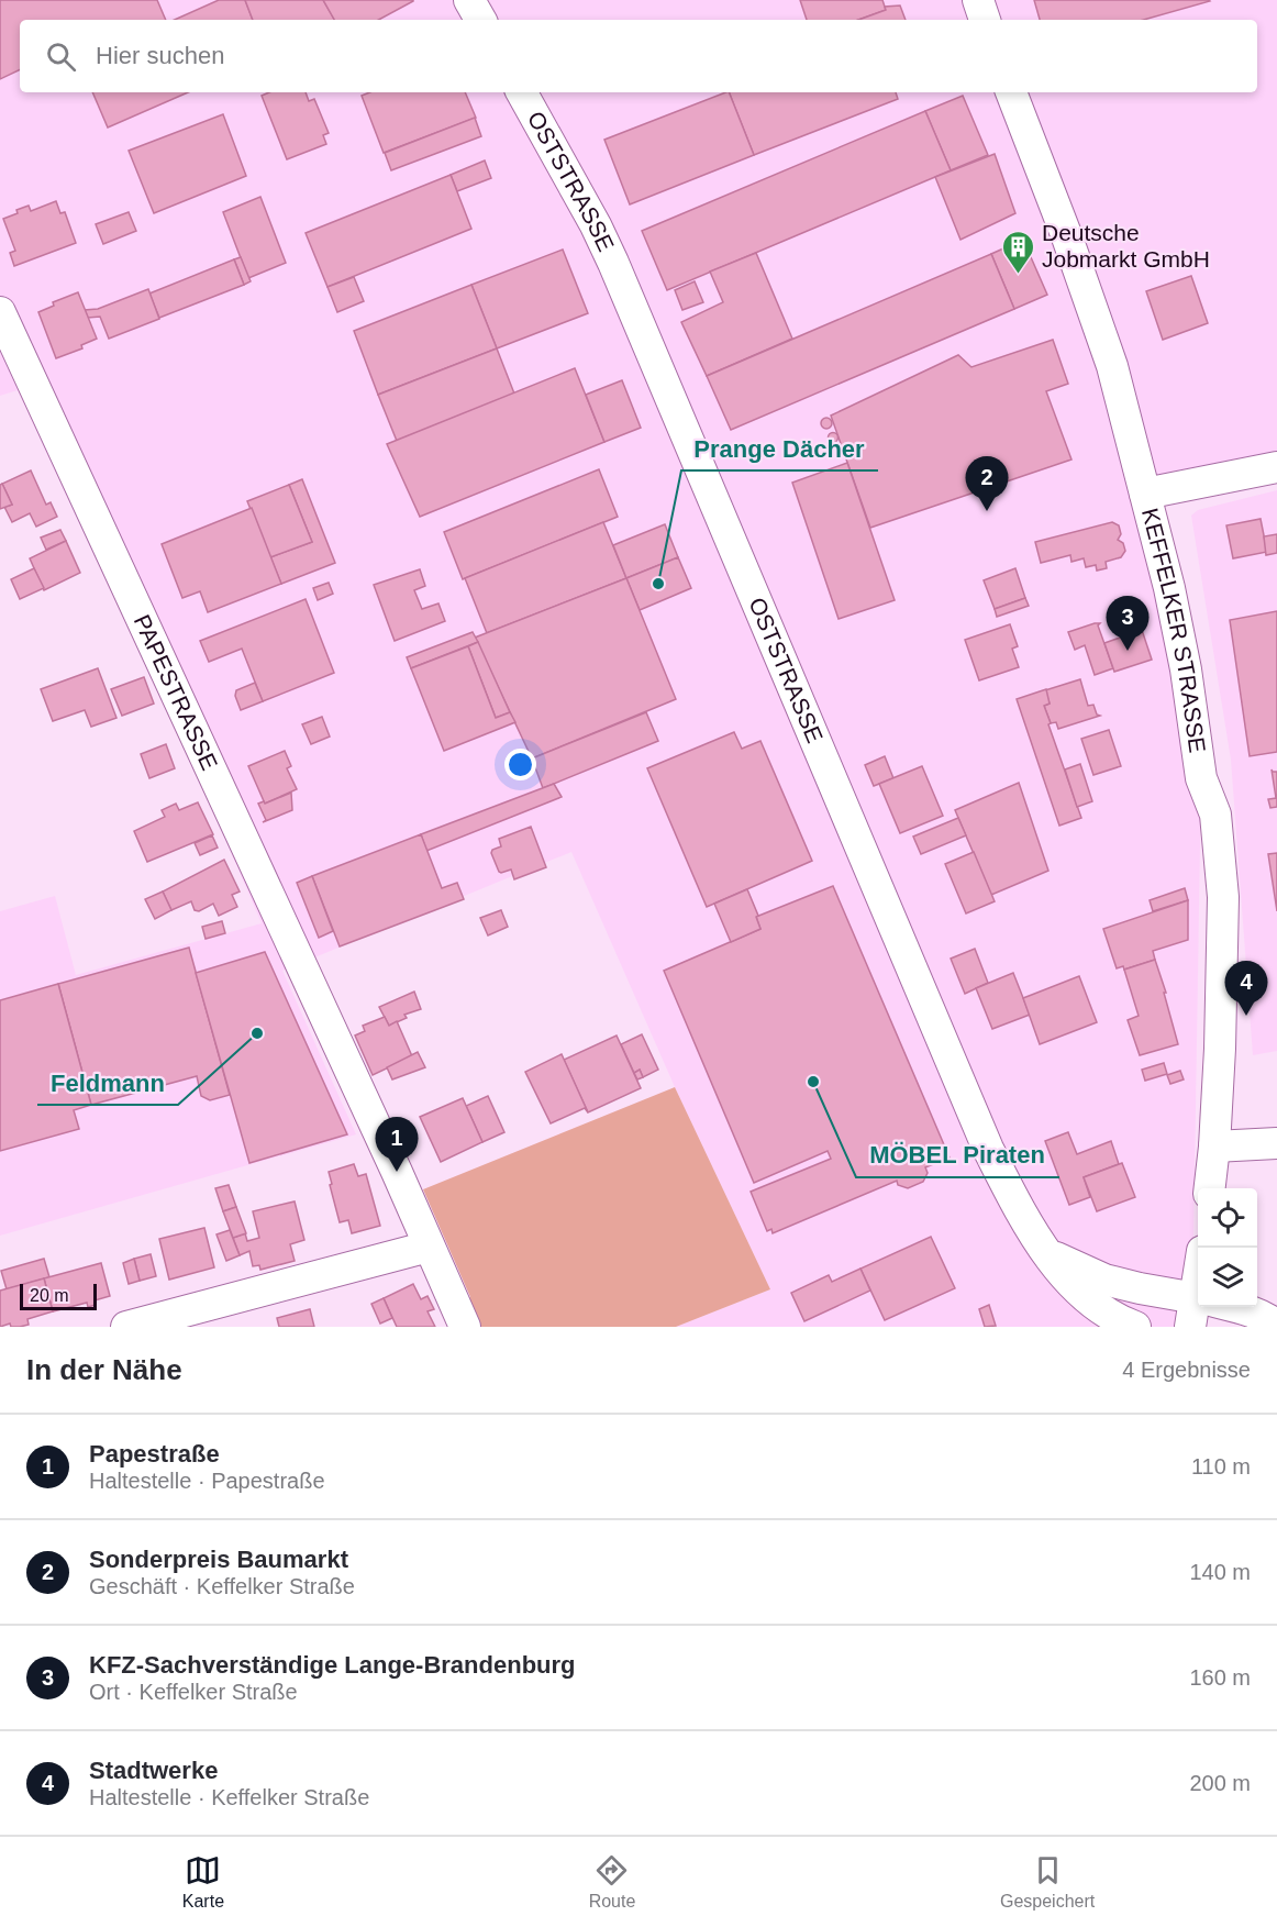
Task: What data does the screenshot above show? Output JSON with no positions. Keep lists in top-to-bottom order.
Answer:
{
  "streets": {
    "street": ["OSTSTRASSE", "KEFFELKER STRASSE", "PAPESTRASSE"]
  },
  "places": {
    "building": ["Deutsche Jobmarkt GmbH"],
    "other": ["Prange Dächer", "Feldmann", "MÖBEL Piraten"]
  },
  "scale_bar": "20 m",
  "page": {
    "search": "Hier suchen",
    "pins": [
      "2",
      "3",
      "4",
      "1"
    ],
    "scale": "20 m",
    "heading": ["In der Nähe", "4 Ergebnisse"],
    "list": [
      {
        "mark": "1",
        "name": "Papestraße",
        "note": "Haltestelle · Papestraße",
        "value": "110 m"
      },
      {
        "mark": "2",
        "name": "Sonderpreis Baumarkt",
        "note": "Geschäft · Keffelker Straße",
        "value": "140 m"
      },
      {
        "mark": "3",
        "name": "KFZ-Sachverständige Lange-Brandenburg",
        "note": "Ort · Keffelker Straße",
        "value": "160 m"
      },
      {
        "mark": "4",
        "name": "Stadtwerke",
        "note": "Haltestelle · Keffelker Straße",
        "value": "200 m"
      }
    ],
    "nav": ["Karte", "Route", "Gespeichert"]
  }
}
